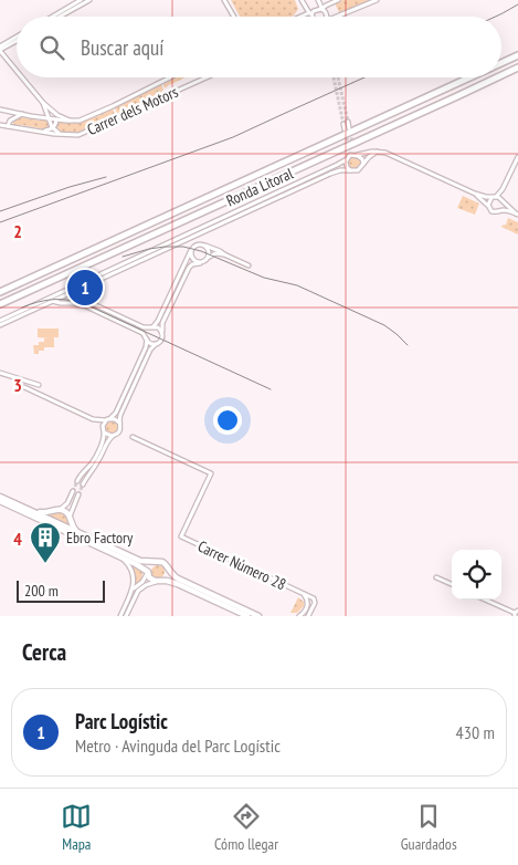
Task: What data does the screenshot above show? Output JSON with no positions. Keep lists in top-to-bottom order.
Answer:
{
  "streets": {
    "highway": ["Ronda Litoral"],
    "street": ["Carrer dels Motors", "Carrer Número 28"]
  },
  "places": {
    "building": ["Ebro Factory"]
  },
  "scale_bar": "200 m",
  "page": {
    "search": "Buscar aquí",
    "pins": "1",
    "scale": "200 m",
    "heading": "Cerca",
    "list": [
      {
        "mark": "1",
        "name": "Parc Logístic",
        "note": "Metro · Avinguda del Parc Logístic",
        "value": "430 m"
      }
    ],
    "nav": ["Mapa", "Cómo llegar", "Guardados"]
  },
  "grid": {
    "rows": ["2", "3", "4"]
  }
}
